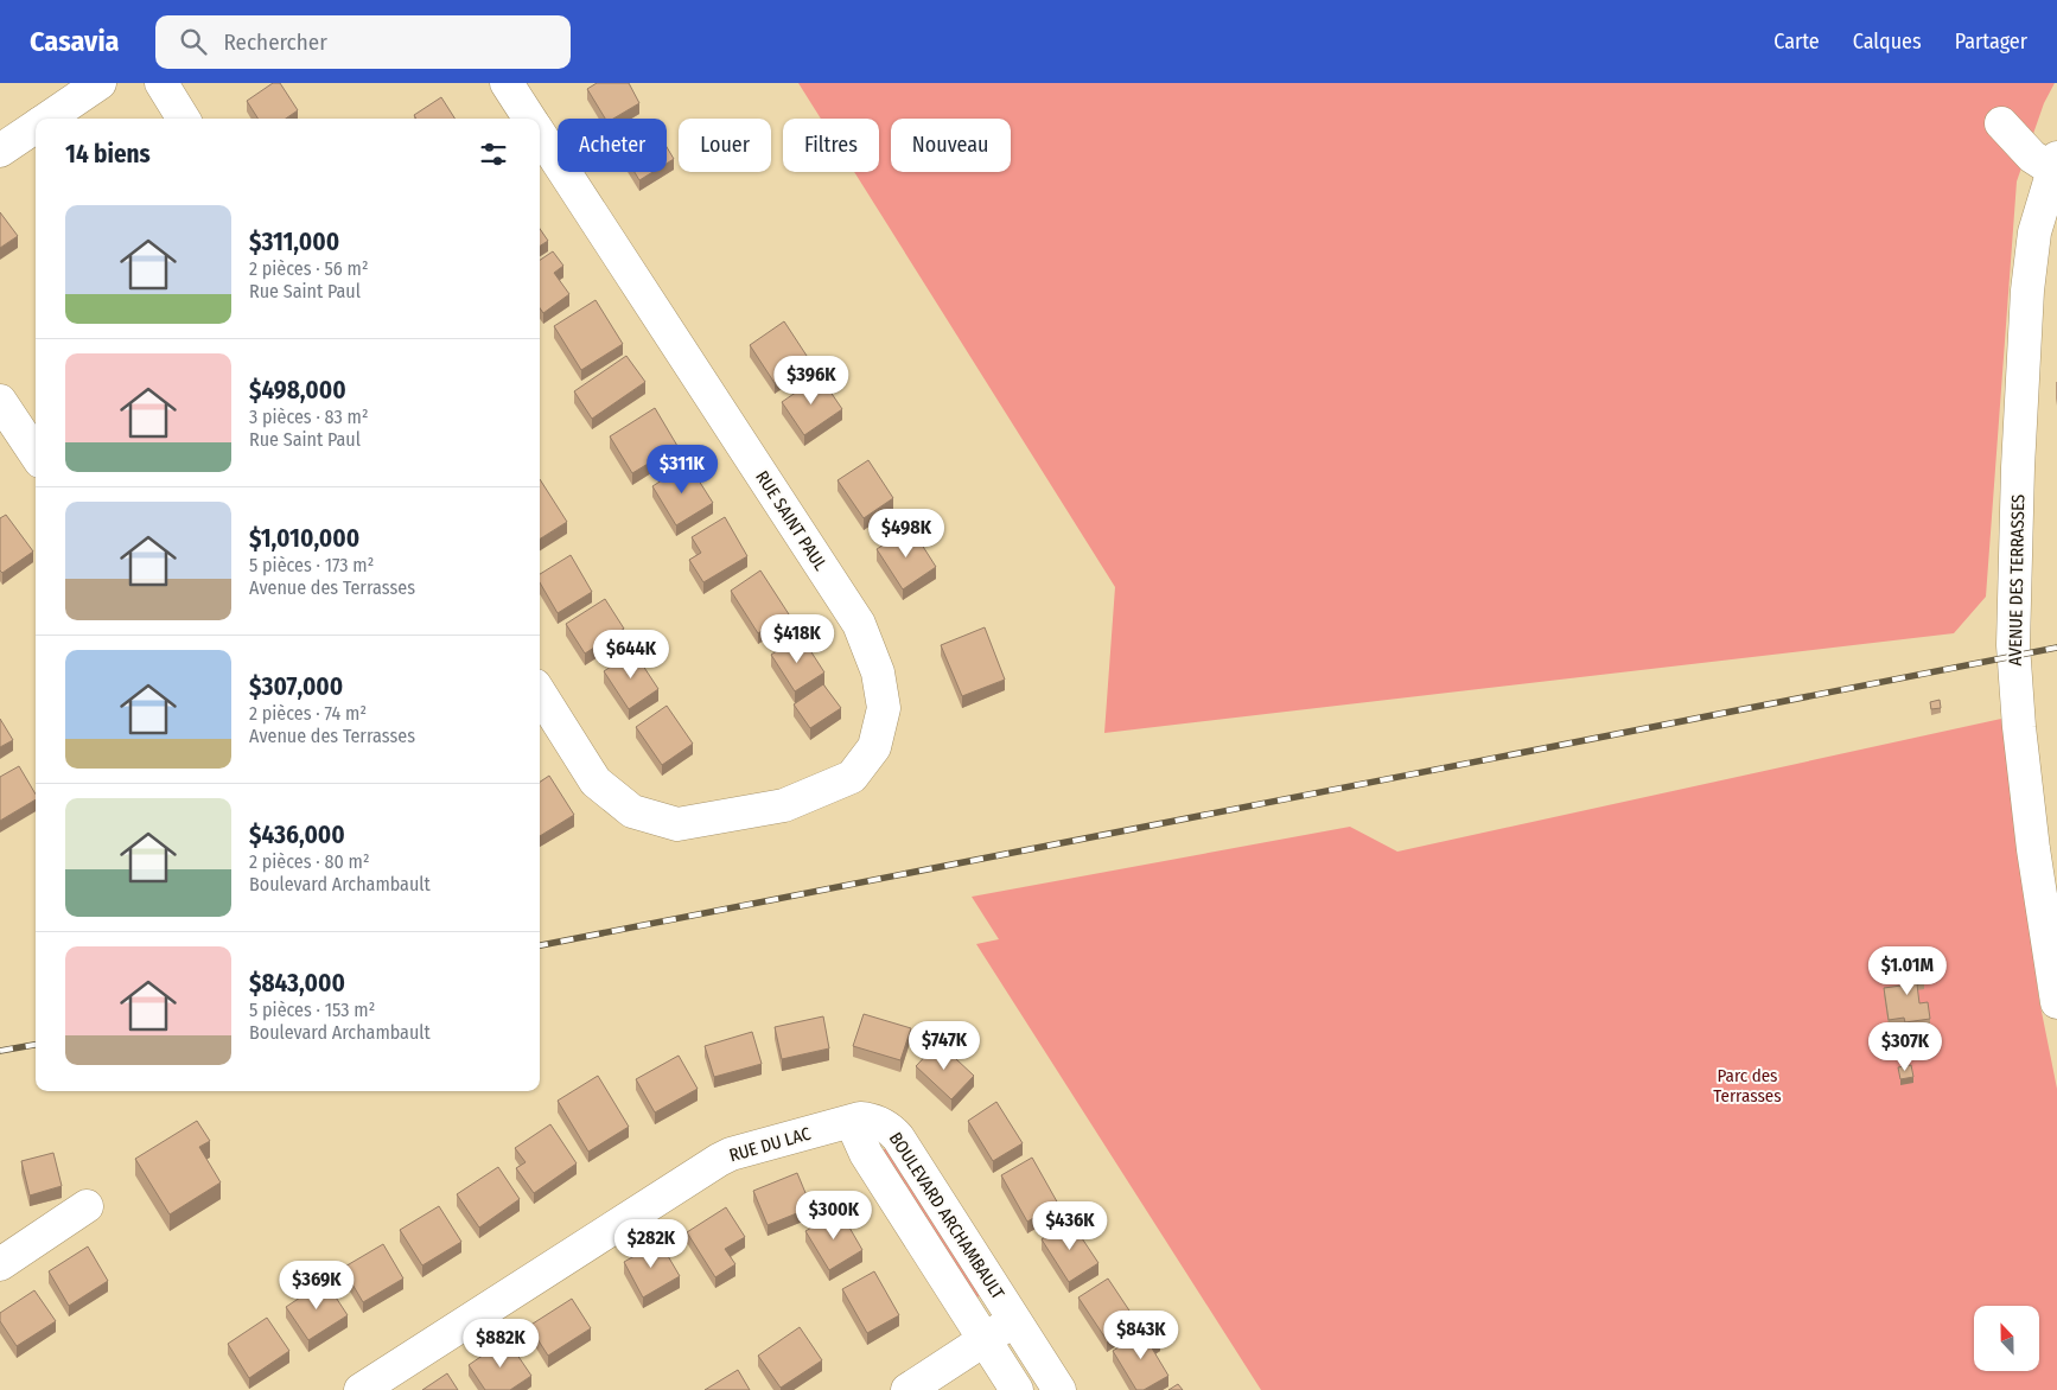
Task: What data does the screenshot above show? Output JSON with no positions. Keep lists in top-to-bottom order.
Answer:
{
  "streets": {
    "street": [
      "RUE SAINT PAUL",
      "AVENUE DES TERRASSES",
      "RUE DU LAC",
      "BOULEVARD ARCHAMBAULT"
    ]
  },
  "crossings": [
    ["RUE DU LAC", "BOULEVARD ARCHAMBAULT"]
  ],
  "parks": ["Parc des Terrasses"],
  "north": "top",
  "page": {
    "header": "Casavia",
    "search": "Rechercher",
    "nav": ["Carte", "Calques", "Partager"],
    "chip": [
      "Acheter",
      "Louer",
      "Filtres",
      "Nouveau"
    ],
    "heading": "14 biens",
    "list": [
      {
        "name": "$311,000",
        "note": "2 pièces · 56 m² · Rue Saint Paul"
      },
      {
        "name": "$498,000",
        "note": "3 pièces · 83 m² · Rue Saint Paul"
      },
      {
        "name": "$1,010,000",
        "note": "5 pièces · 173 m² · Avenue des Terrasses"
      },
      {
        "name": "$307,000",
        "note": "2 pièces · 74 m² · Avenue des Terrasses"
      },
      {
        "name": "$436,000",
        "note": "2 pièces · 80 m² · Boulevard Archambault"
      },
      {
        "name": "$843,000",
        "note": "5 pièces · 153 m² · Boulevard Archambault"
      }
    ],
    "price": [
      "$396K",
      "$311K",
      "$498K",
      "$418K",
      "$644K",
      "$1.01M",
      "$747K",
      "$307K",
      "$300K",
      "$436K",
      "$282K",
      "$369K",
      "$843K",
      "$882K"
    ]
  }
}
